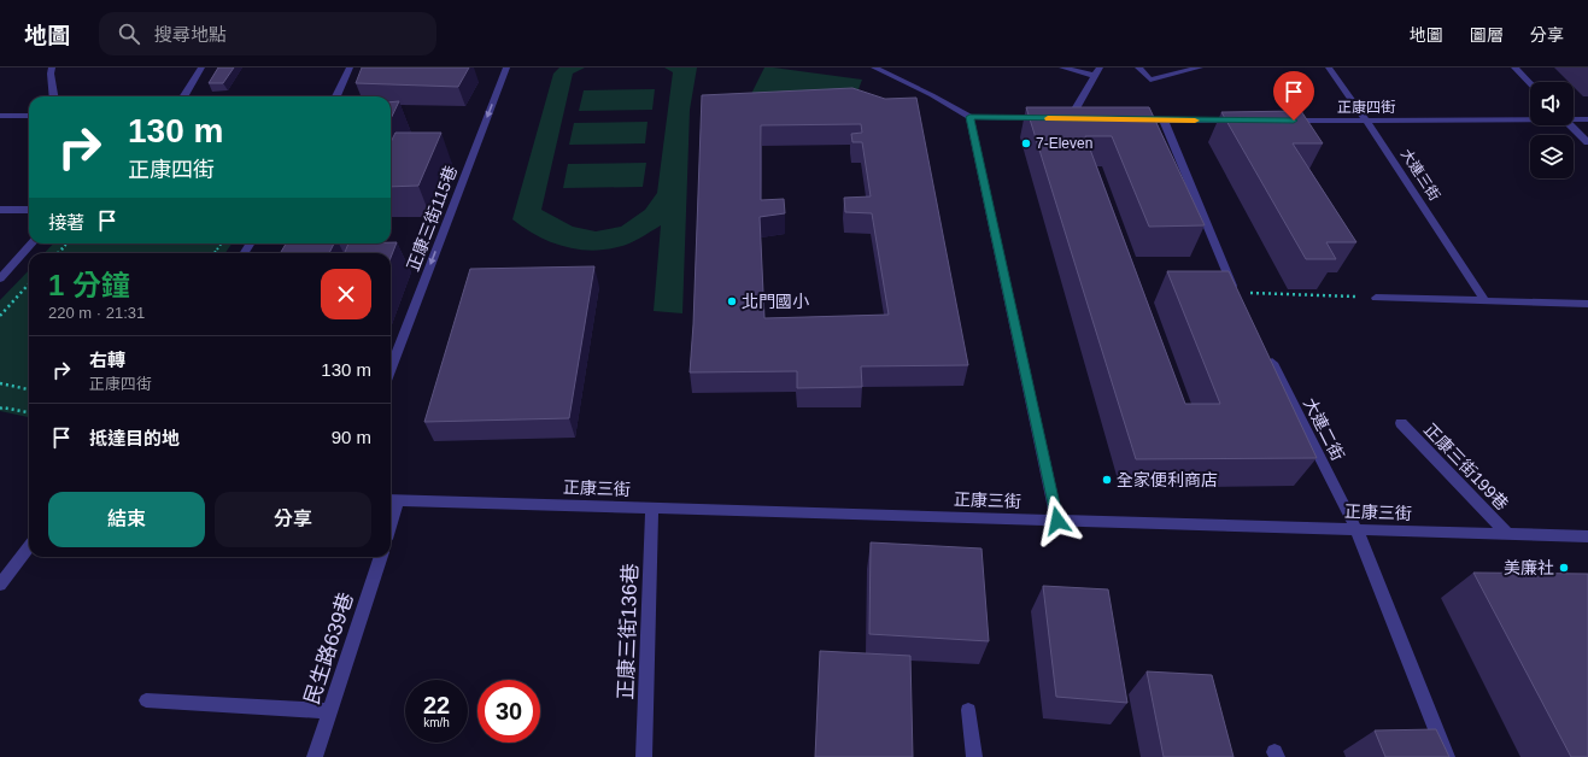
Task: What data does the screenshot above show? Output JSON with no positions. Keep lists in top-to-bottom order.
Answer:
{
  "streets": {
    "street": [
      "正康四街",
      "大連三街",
      "正康三街115巷",
      "大連二街",
      "正康三街199巷",
      "正康三街",
      "正康三街136巷",
      "民生路639巷"
    ]
  },
  "crossings": [
    ["正康四街", "大連三街"],
    ["大連二街", "正康三街"],
    ["正康三街199巷", "正康三街"],
    ["正康三街", "正康三街136巷"]
  ],
  "one_way": ["正康三街115巷"],
  "places": [
    "7-Eleven",
    "北門國小",
    "全家便利商店",
    "美廉社"
  ],
  "page": {
    "header": "地圖",
    "search": "搜尋地點",
    "nav": ["地圖", "圖層", "分享"],
    "turn": ["130 m", "正康四街"],
    "then": "接著",
    "heading": ["1 分鐘", "220 m · 21:31"],
    "list": [
      {
        "name": "右轉",
        "note": "正康四街",
        "value": "130 m"
      },
      {
        "name": "抵達目的地",
        "value": "90 m"
      }
    ],
    "buttons": ["結束", "分享"],
    "speed": "22 km/h",
    "limit": "30"
  }
}
